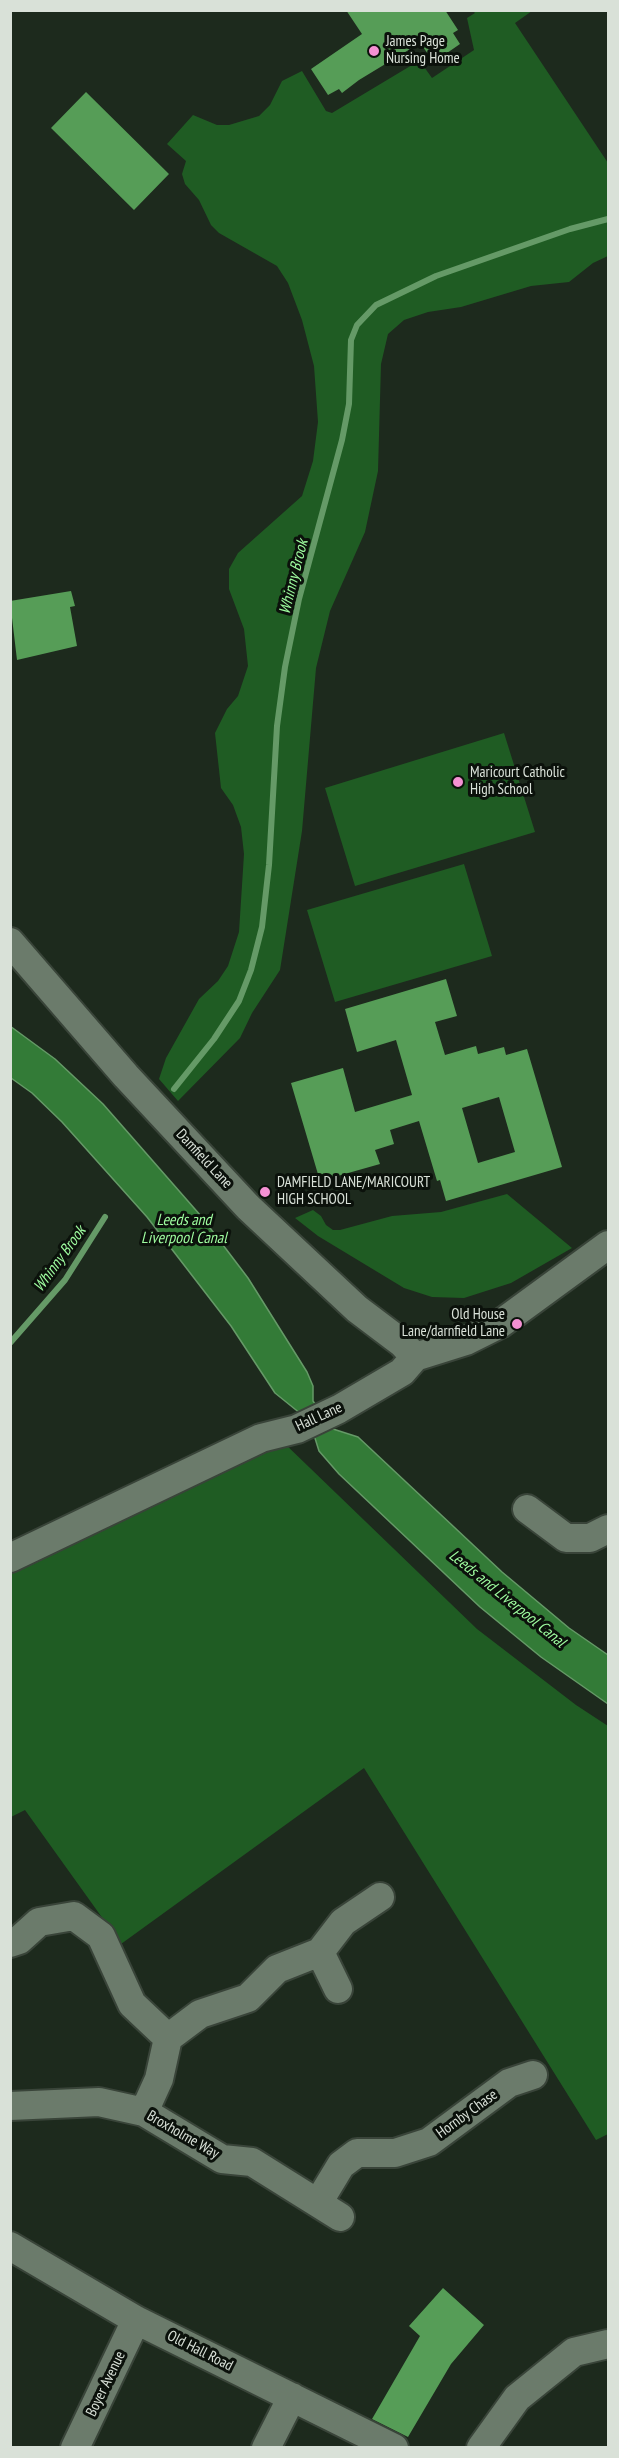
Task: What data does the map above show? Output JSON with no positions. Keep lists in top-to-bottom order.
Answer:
{
  "streets": {
    "street": [
      "Damfield Lane",
      "Hall Lane",
      "Hornby Chase",
      "Broxholme Way",
      "Old Hall Road",
      "Boyer Avenue"
    ]
  },
  "crossings": [
    ["Damfield Lane", "Hall Lane"],
    ["Hornby Chase", "Broxholme Way"],
    ["Old Hall Road", "Boyer Avenue"]
  ],
  "water": ["Whinny Brook", "Leeds and Liverpool Canal"],
  "places": [
    "James Page Nursing Home",
    "Maricourt Catholic High School",
    "DAMFIELD LANE/MARICOURT HIGH SCHOOL",
    "Old House Lane/darnfield Lane"
  ]
}
